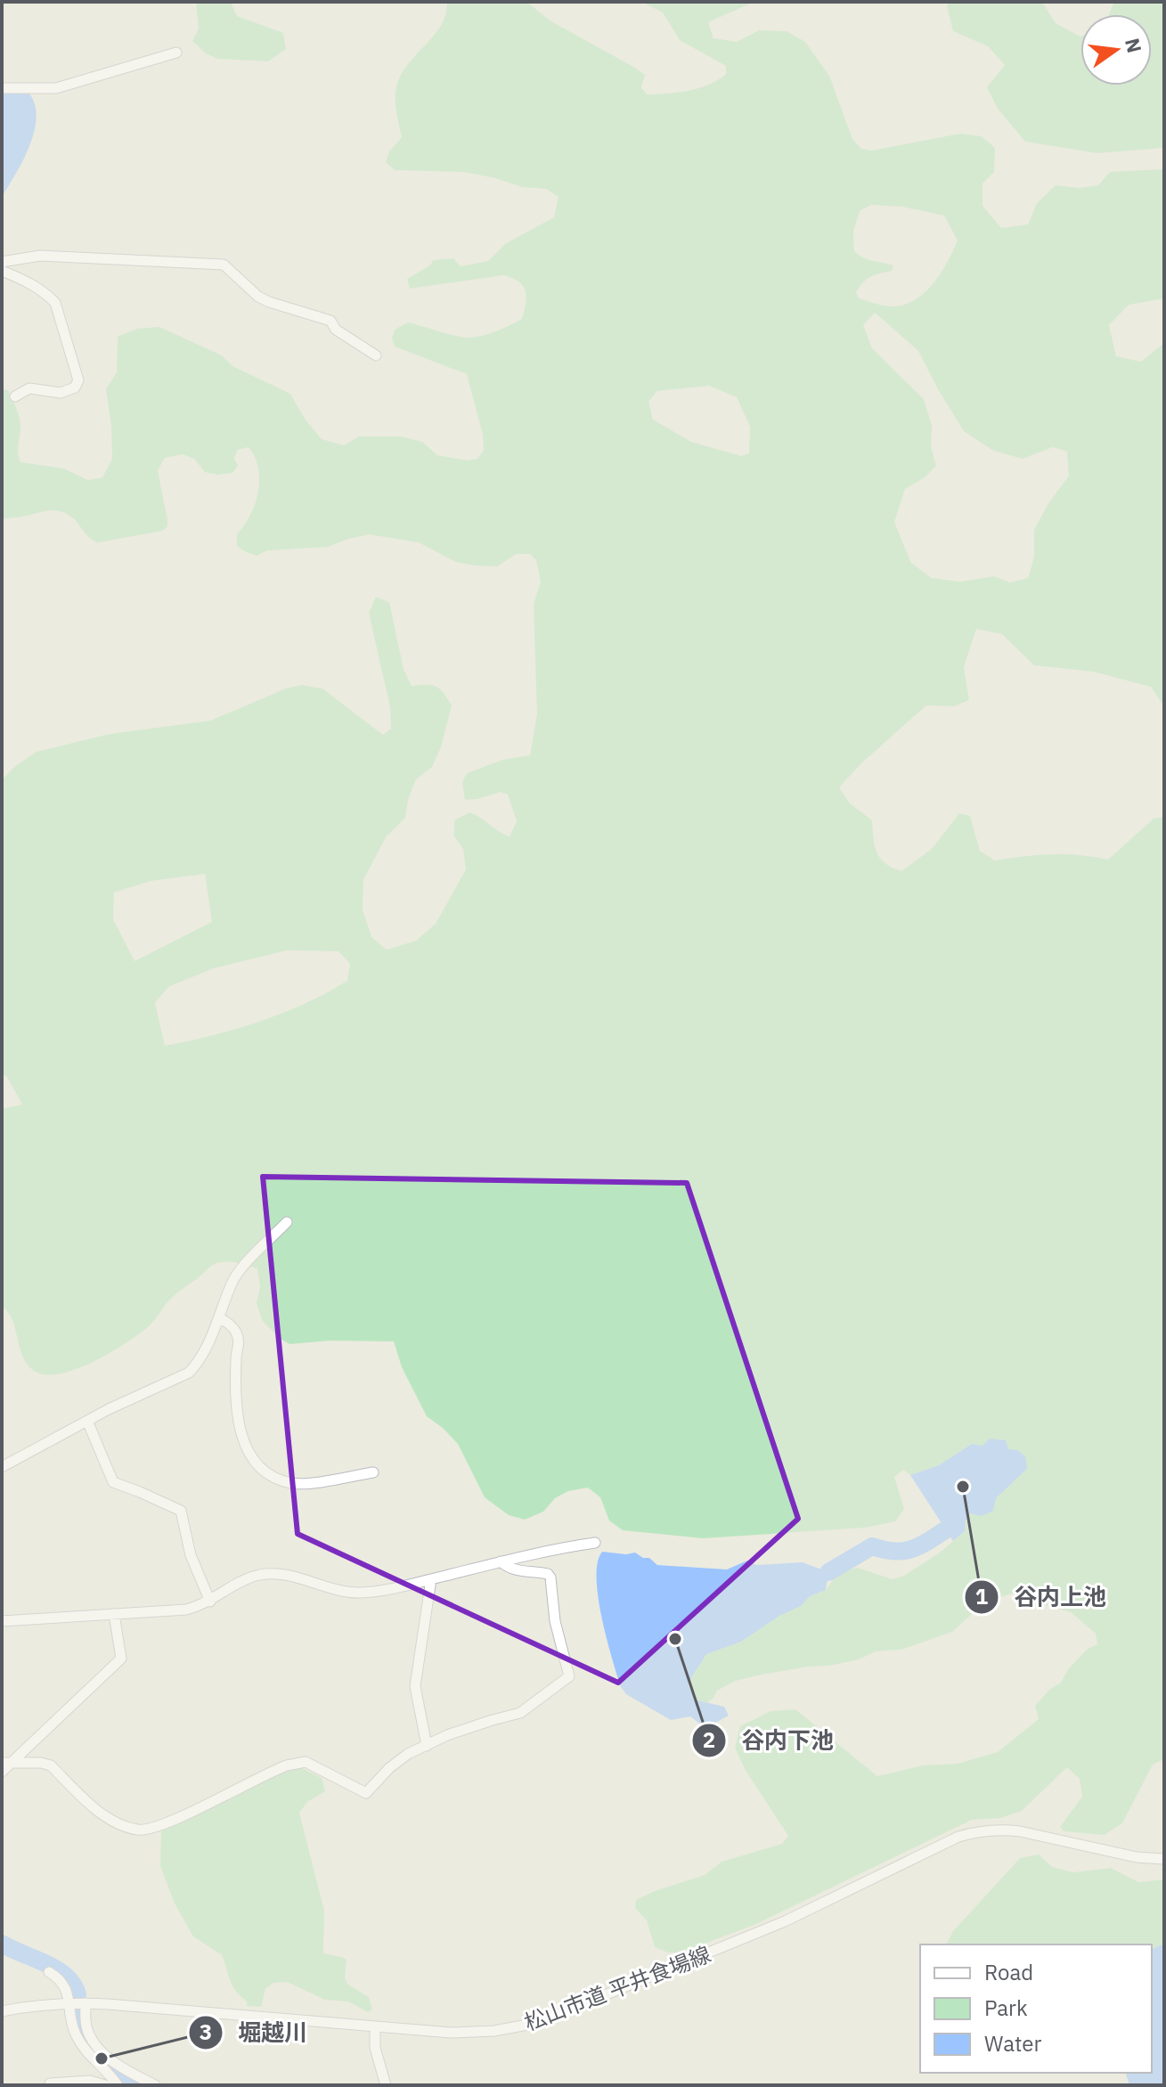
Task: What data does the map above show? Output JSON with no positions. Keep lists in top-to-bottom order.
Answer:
{
  "streets": {
    "street": ["松山市道 平井食場線"]
  },
  "places": ["谷内上池", "谷内下池", "堀越川"],
  "legend": ["Road", "Park", "Water"],
  "north": "right"
}
